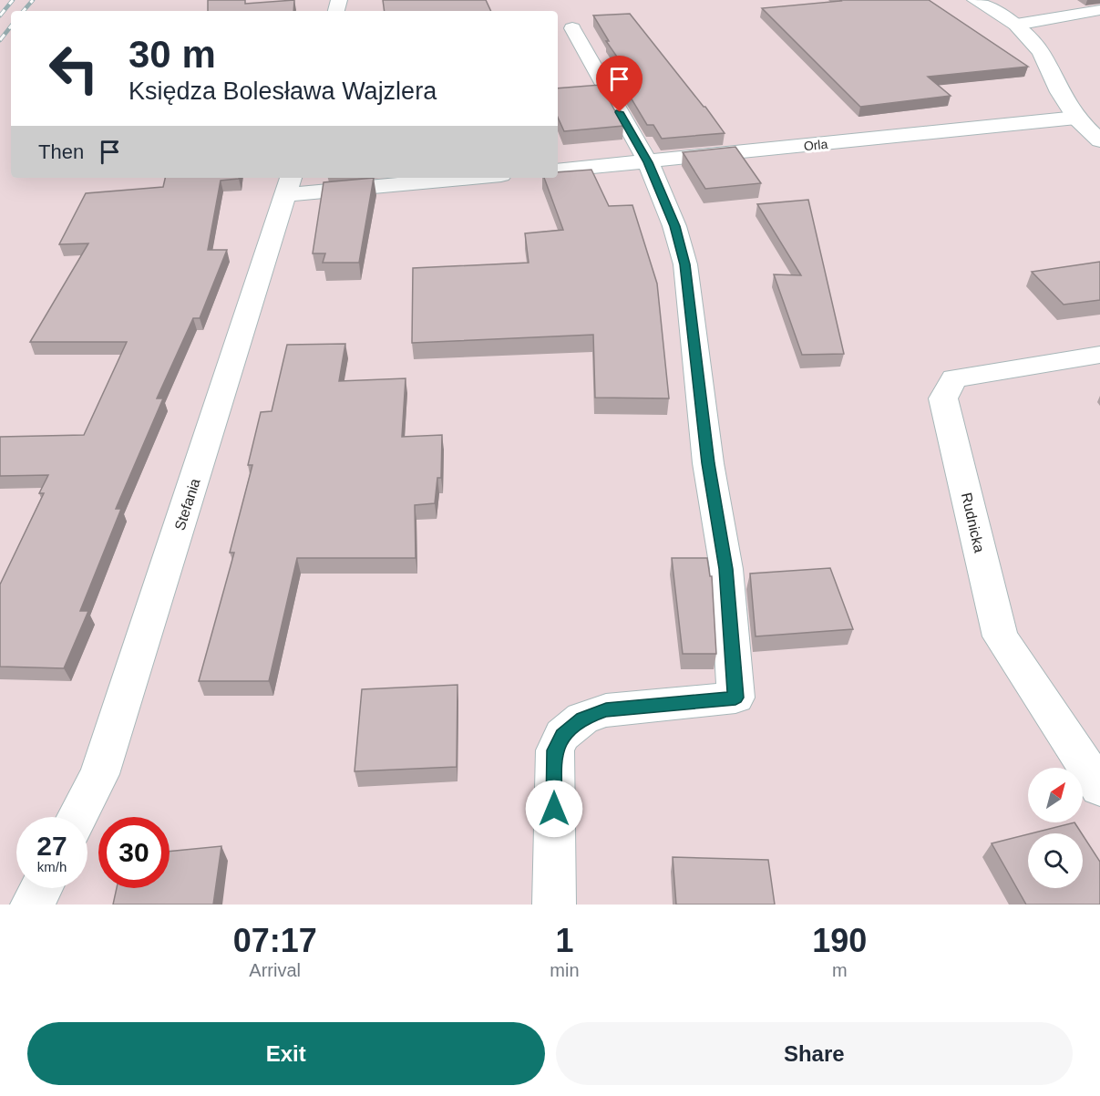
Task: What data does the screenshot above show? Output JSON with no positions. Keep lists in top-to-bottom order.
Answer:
{
  "streets": {
    "street": ["Orla", "Stefania", "Rudnicka"]
  },
  "north": "top right",
  "page": {
    "turn": ["30 m", "Księdza Bolesława Wajzlera"],
    "then": "Then",
    "speed": "27 km/h",
    "limit": "30",
    "eta": [
      "07:17",
      "Arrival",
      "1",
      "min",
      "190",
      "m"
    ],
    "buttons": ["Exit", "Share"]
  }
}
